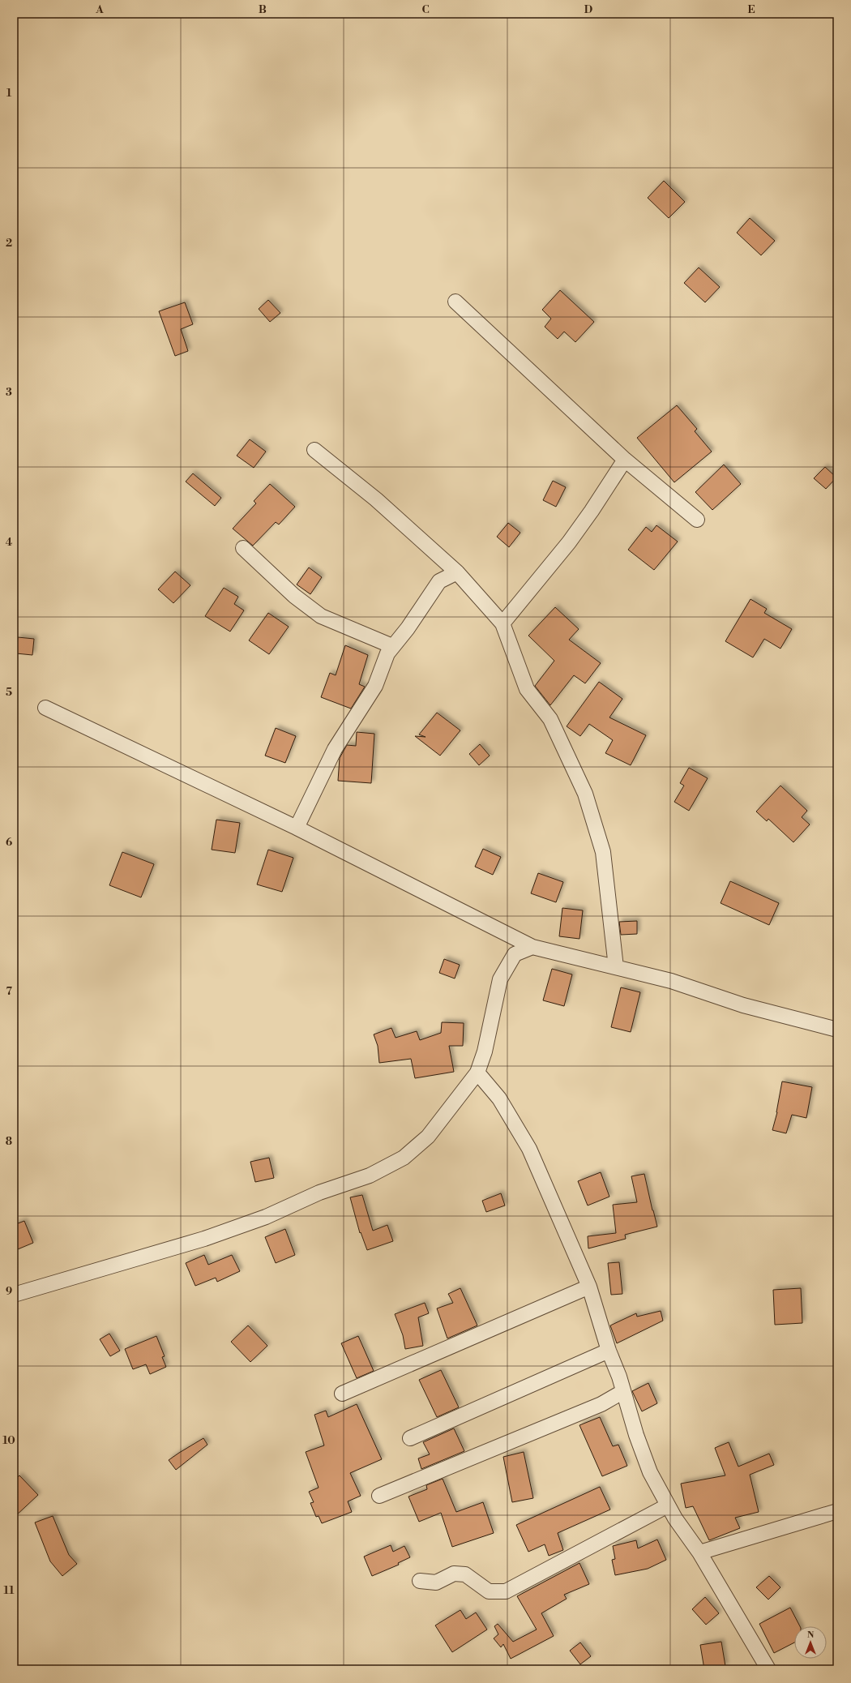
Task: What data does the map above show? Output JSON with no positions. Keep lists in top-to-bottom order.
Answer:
{
  "north": "top",
  "grid": {
    "columns": [
      "A",
      "B",
      "C",
      "D",
      "E"
    ],
    "rows": [
      "1",
      "2",
      "3",
      "4",
      "5",
      "6",
      "7",
      "8",
      "9",
      "10",
      "11"
    ]
  }
}
